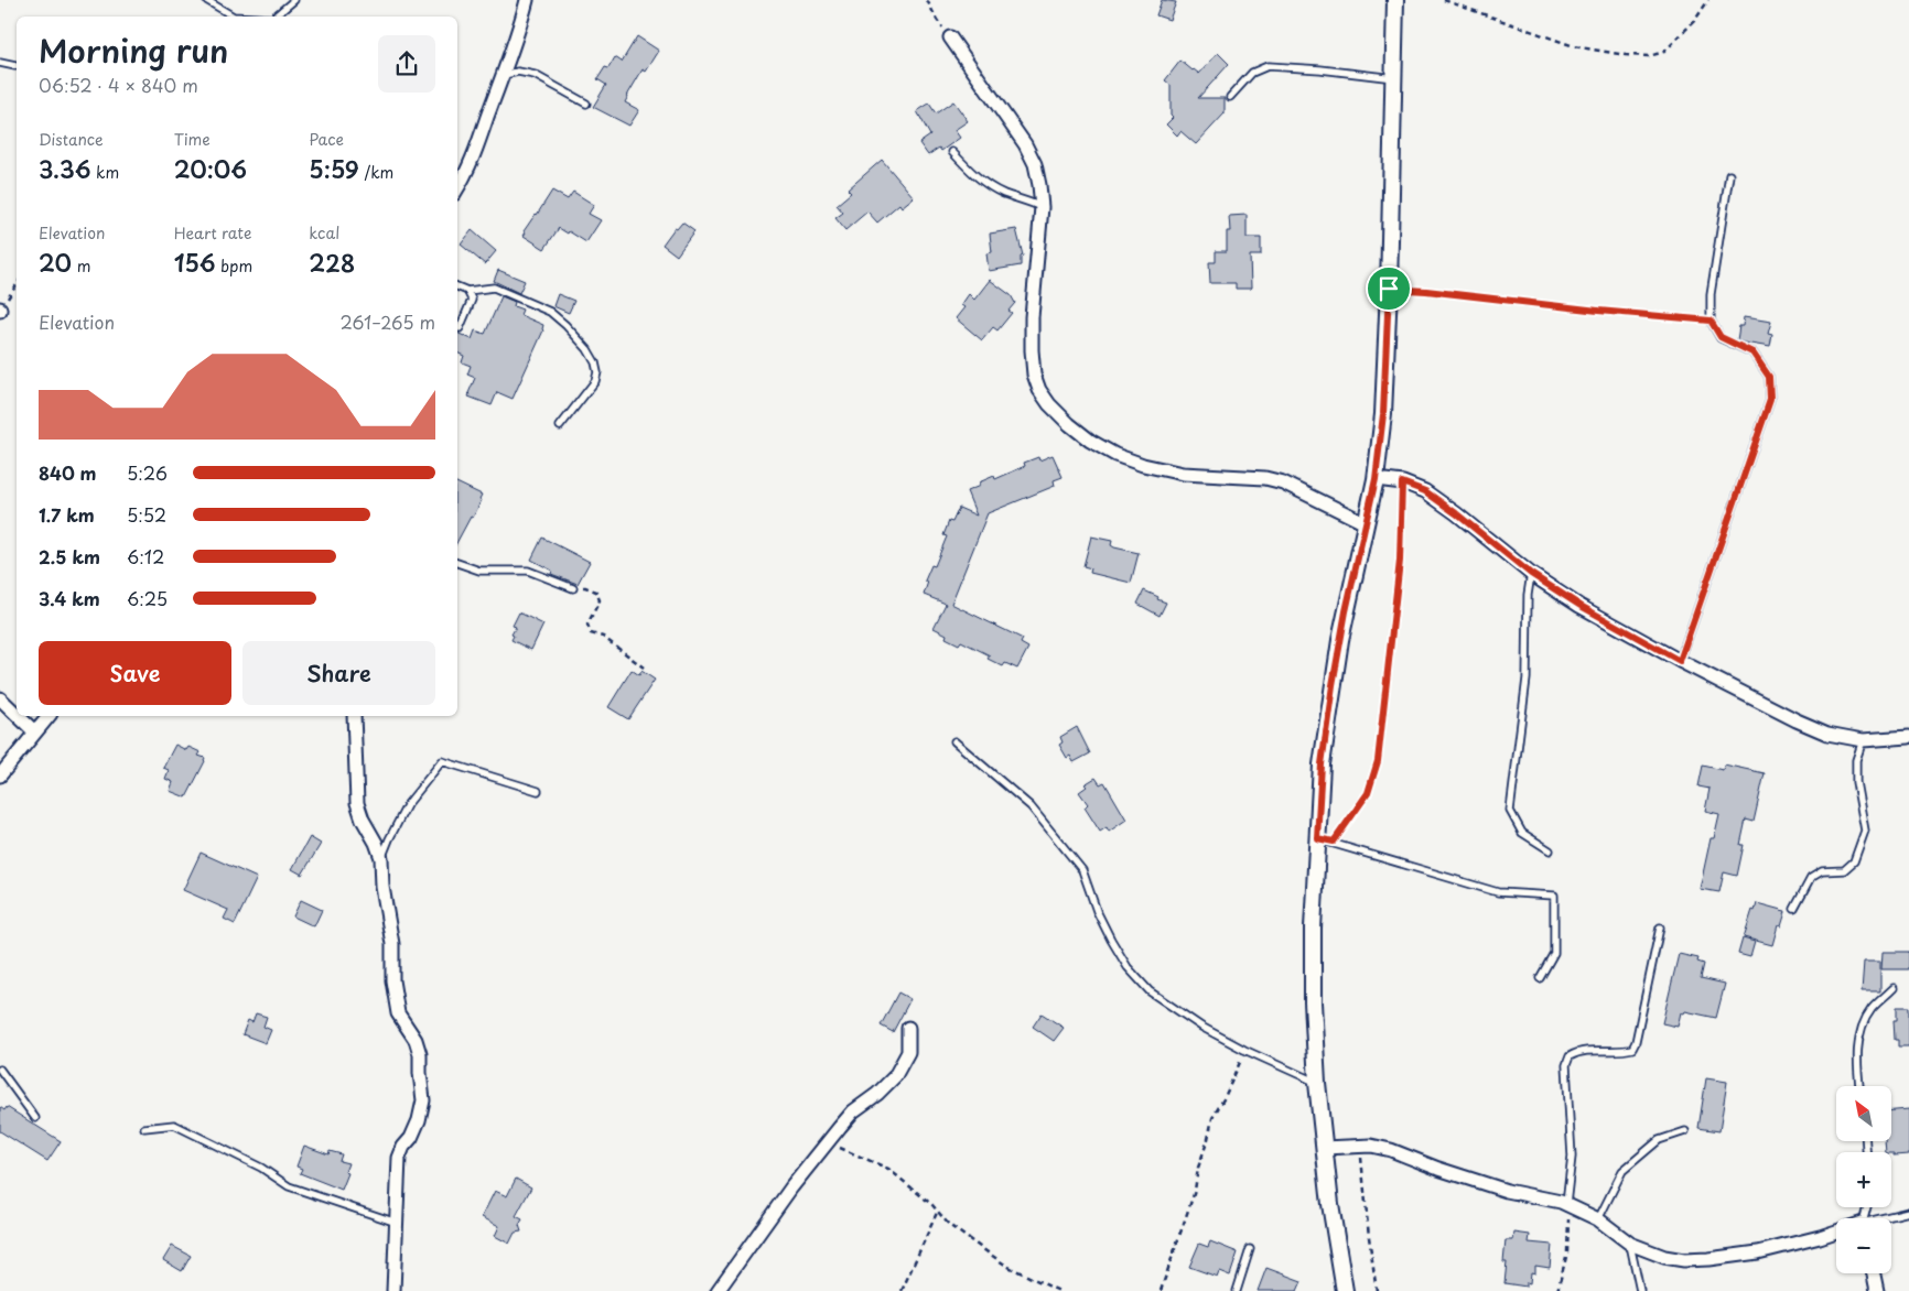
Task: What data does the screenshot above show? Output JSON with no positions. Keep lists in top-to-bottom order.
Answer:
{
  "north": "top left",
  "page": {
    "heading": ["Morning run", "06:52 · 4 × 840 m"],
    "stats": [
      ["Distance", "3.36 km"],
      ["Time", "20:06"],
      ["Pace", "5:59 /km"],
      ["Elevation", "20 m"],
      ["Heart rate", "156 bpm"],
      ["kcal", "228"]
    ],
    "chart": ["Elevation", "261–265 m"],
    "list": [
      {
        "name": "840 m",
        "note": "5:26"
      },
      {
        "name": "1.7 km",
        "note": "5:52"
      },
      {
        "name": "2.5 km",
        "note": "6:12"
      },
      {
        "name": "3.4 km",
        "note": "6:25"
      }
    ],
    "buttons": ["Save", "Share"],
    "map_buttons": ["+", "−"]
  }
}
